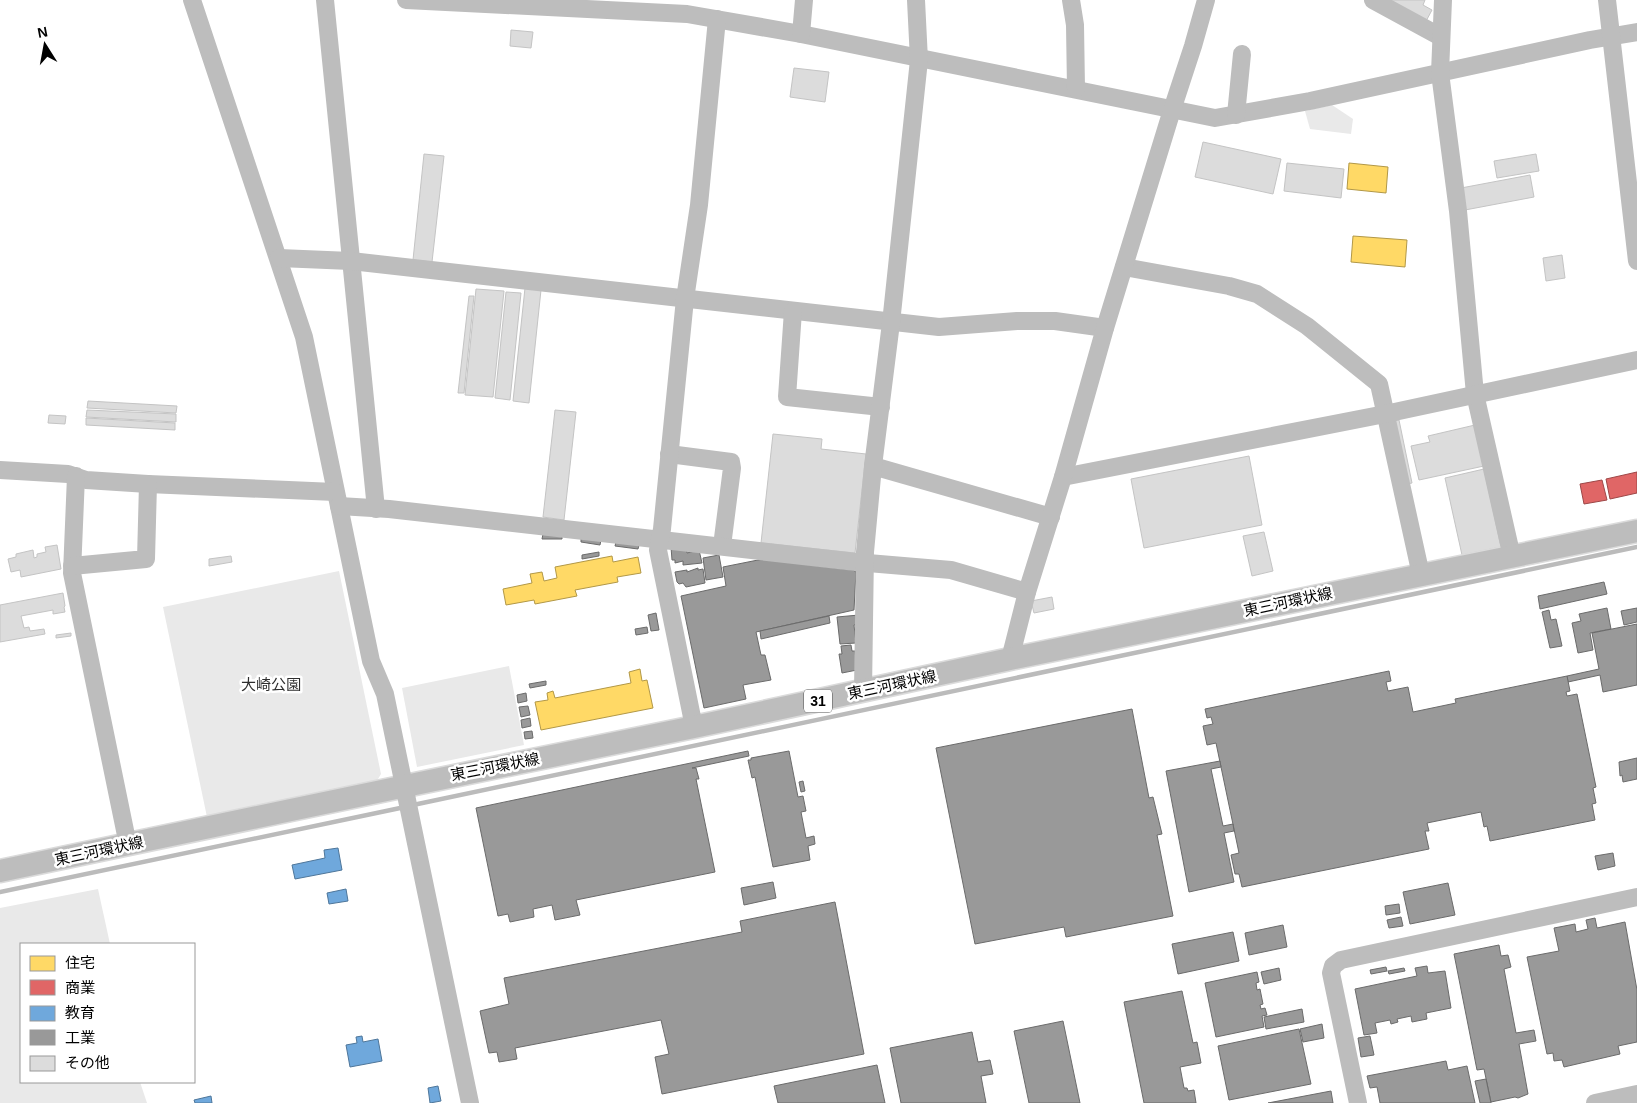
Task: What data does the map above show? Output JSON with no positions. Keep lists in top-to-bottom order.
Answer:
{
  "streets": {
    "main road": ["東三河環状線", "31"]
  },
  "parks": ["大崎公園"],
  "legend": [
    "住宅",
    "商業",
    "教育",
    "工業",
    "その他"
  ],
  "north": "top"
}
